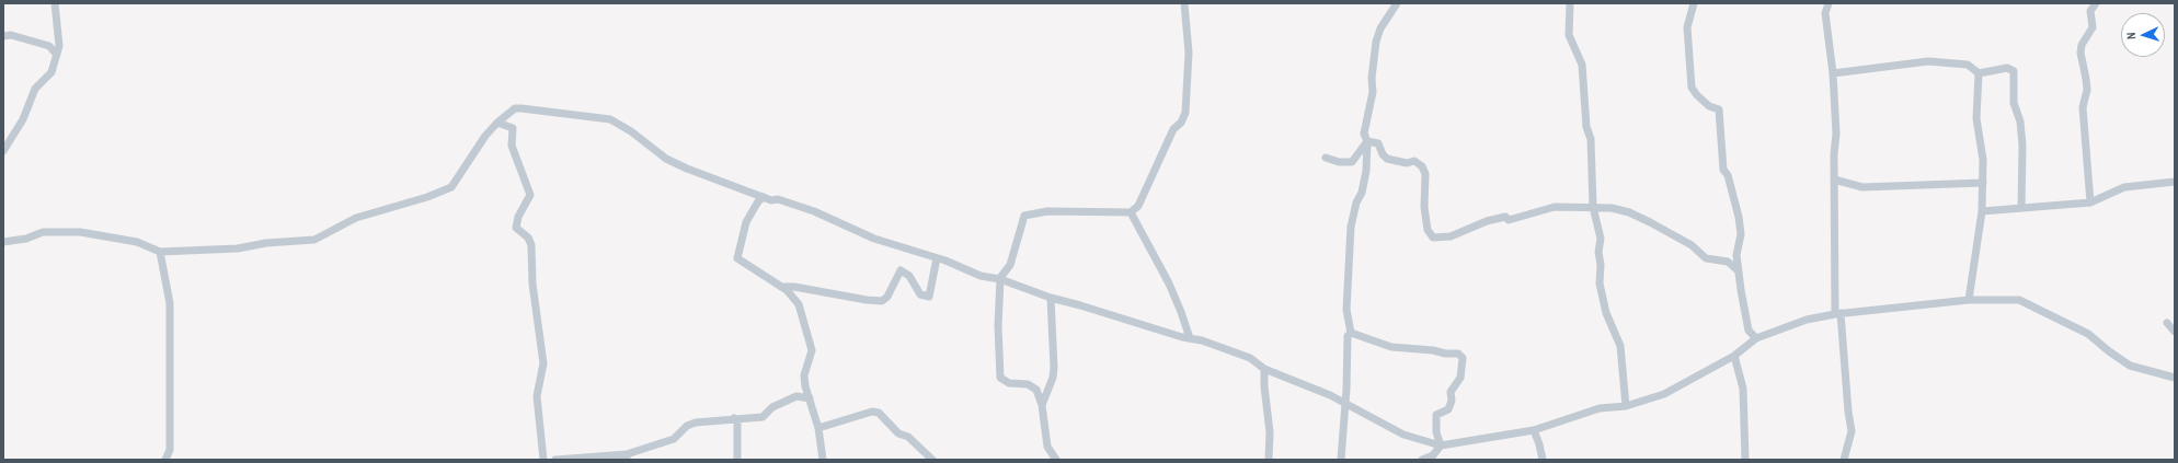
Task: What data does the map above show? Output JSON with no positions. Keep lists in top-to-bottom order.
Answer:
{
  "north": "left"
}
